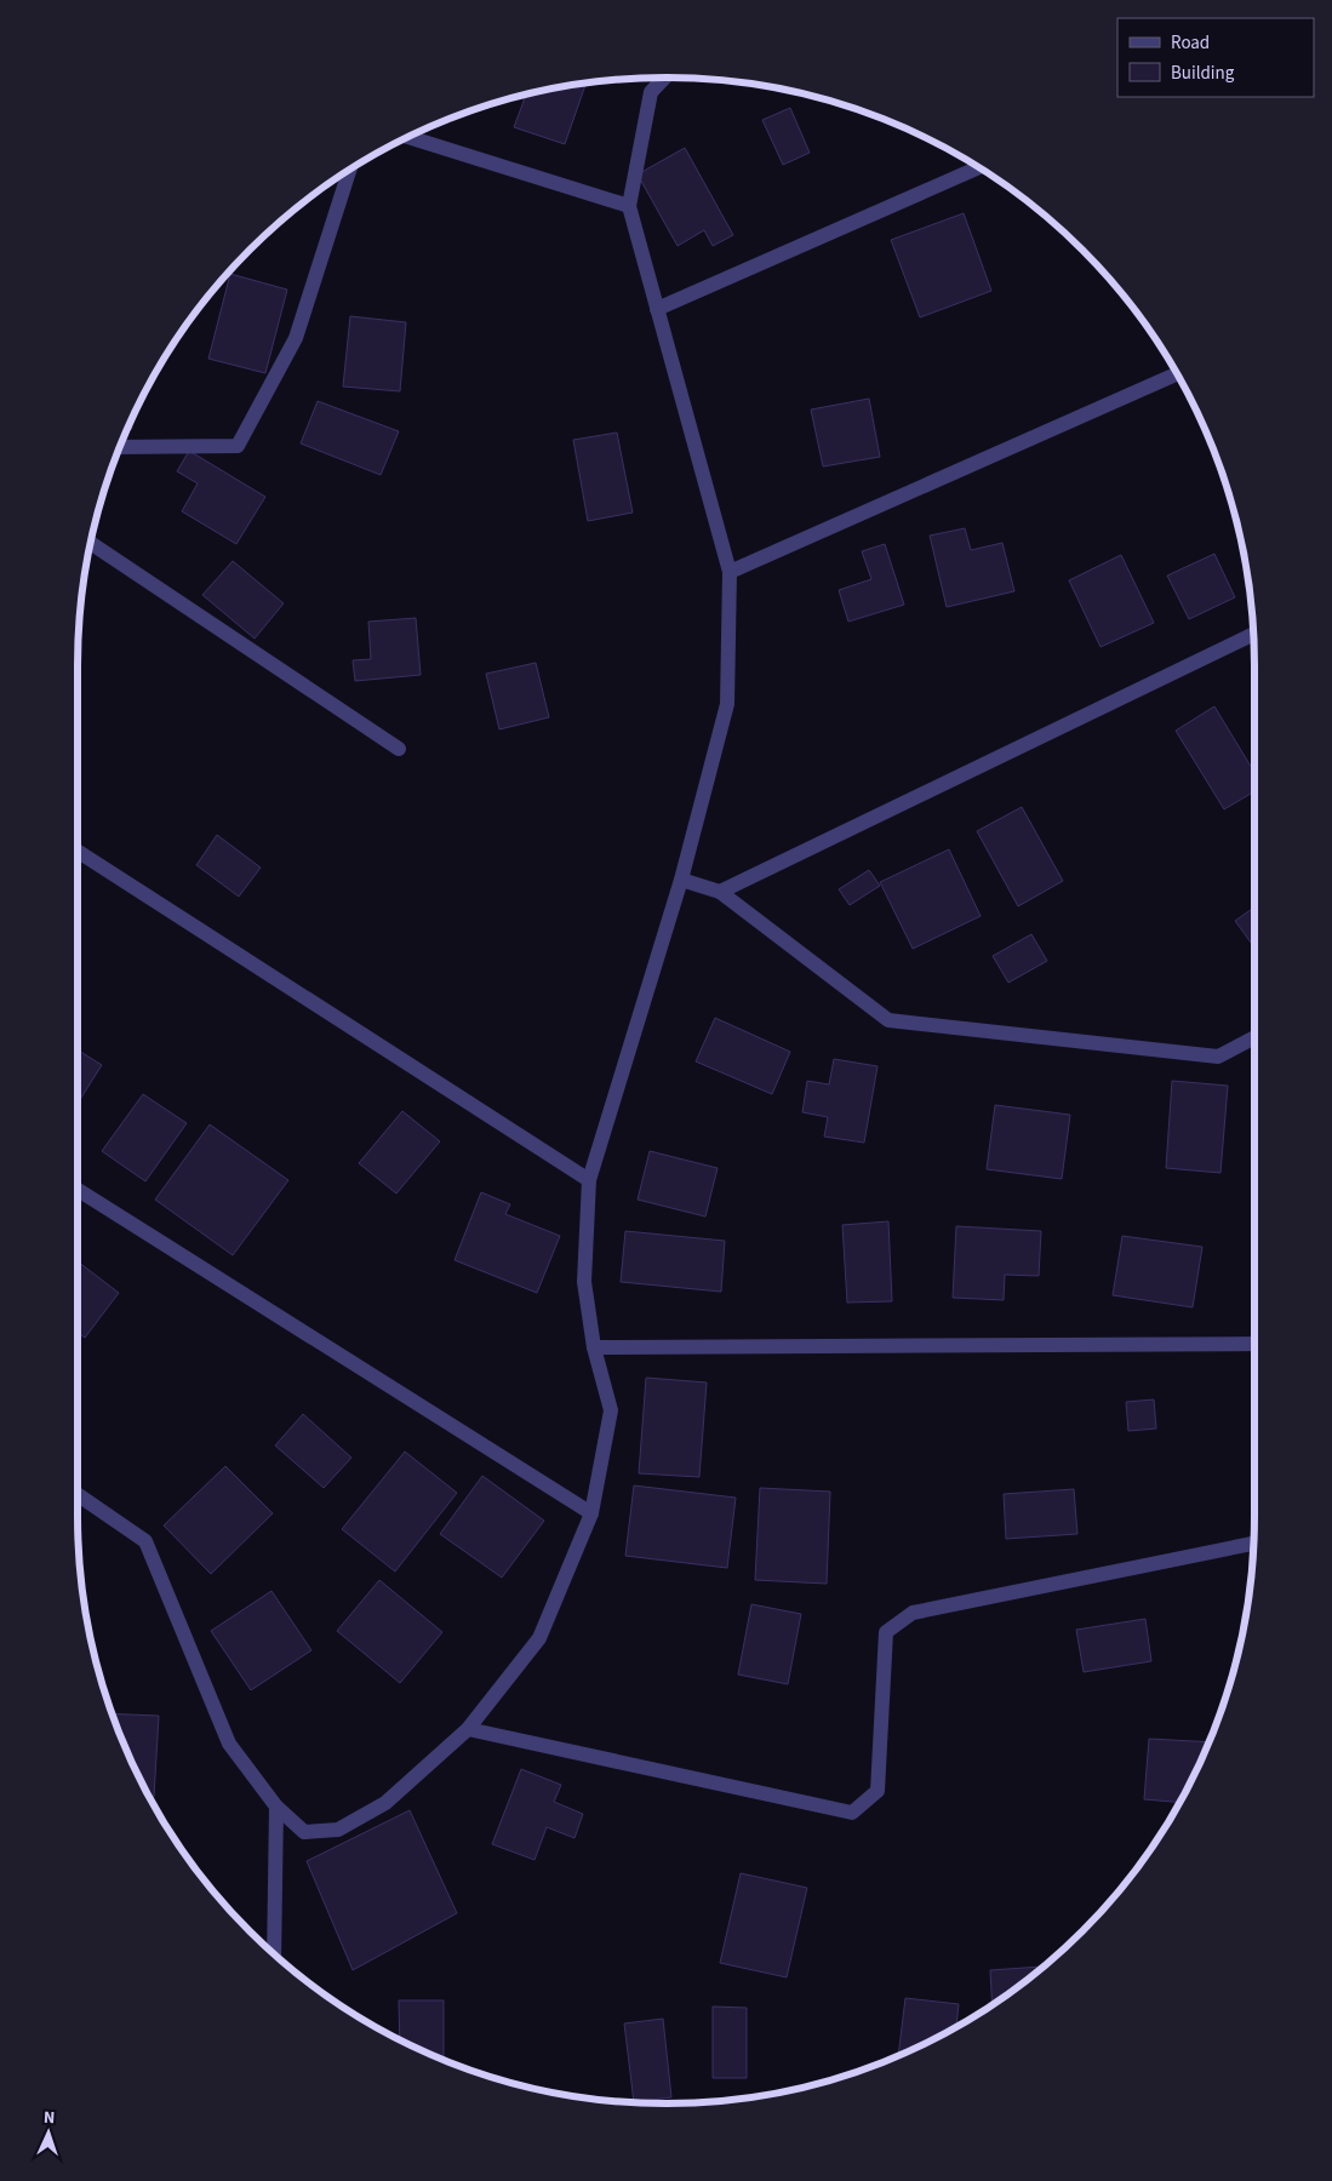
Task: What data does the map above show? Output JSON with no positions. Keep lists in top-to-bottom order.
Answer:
{
  "legend": ["Road", "Building"],
  "north": "top"
}
